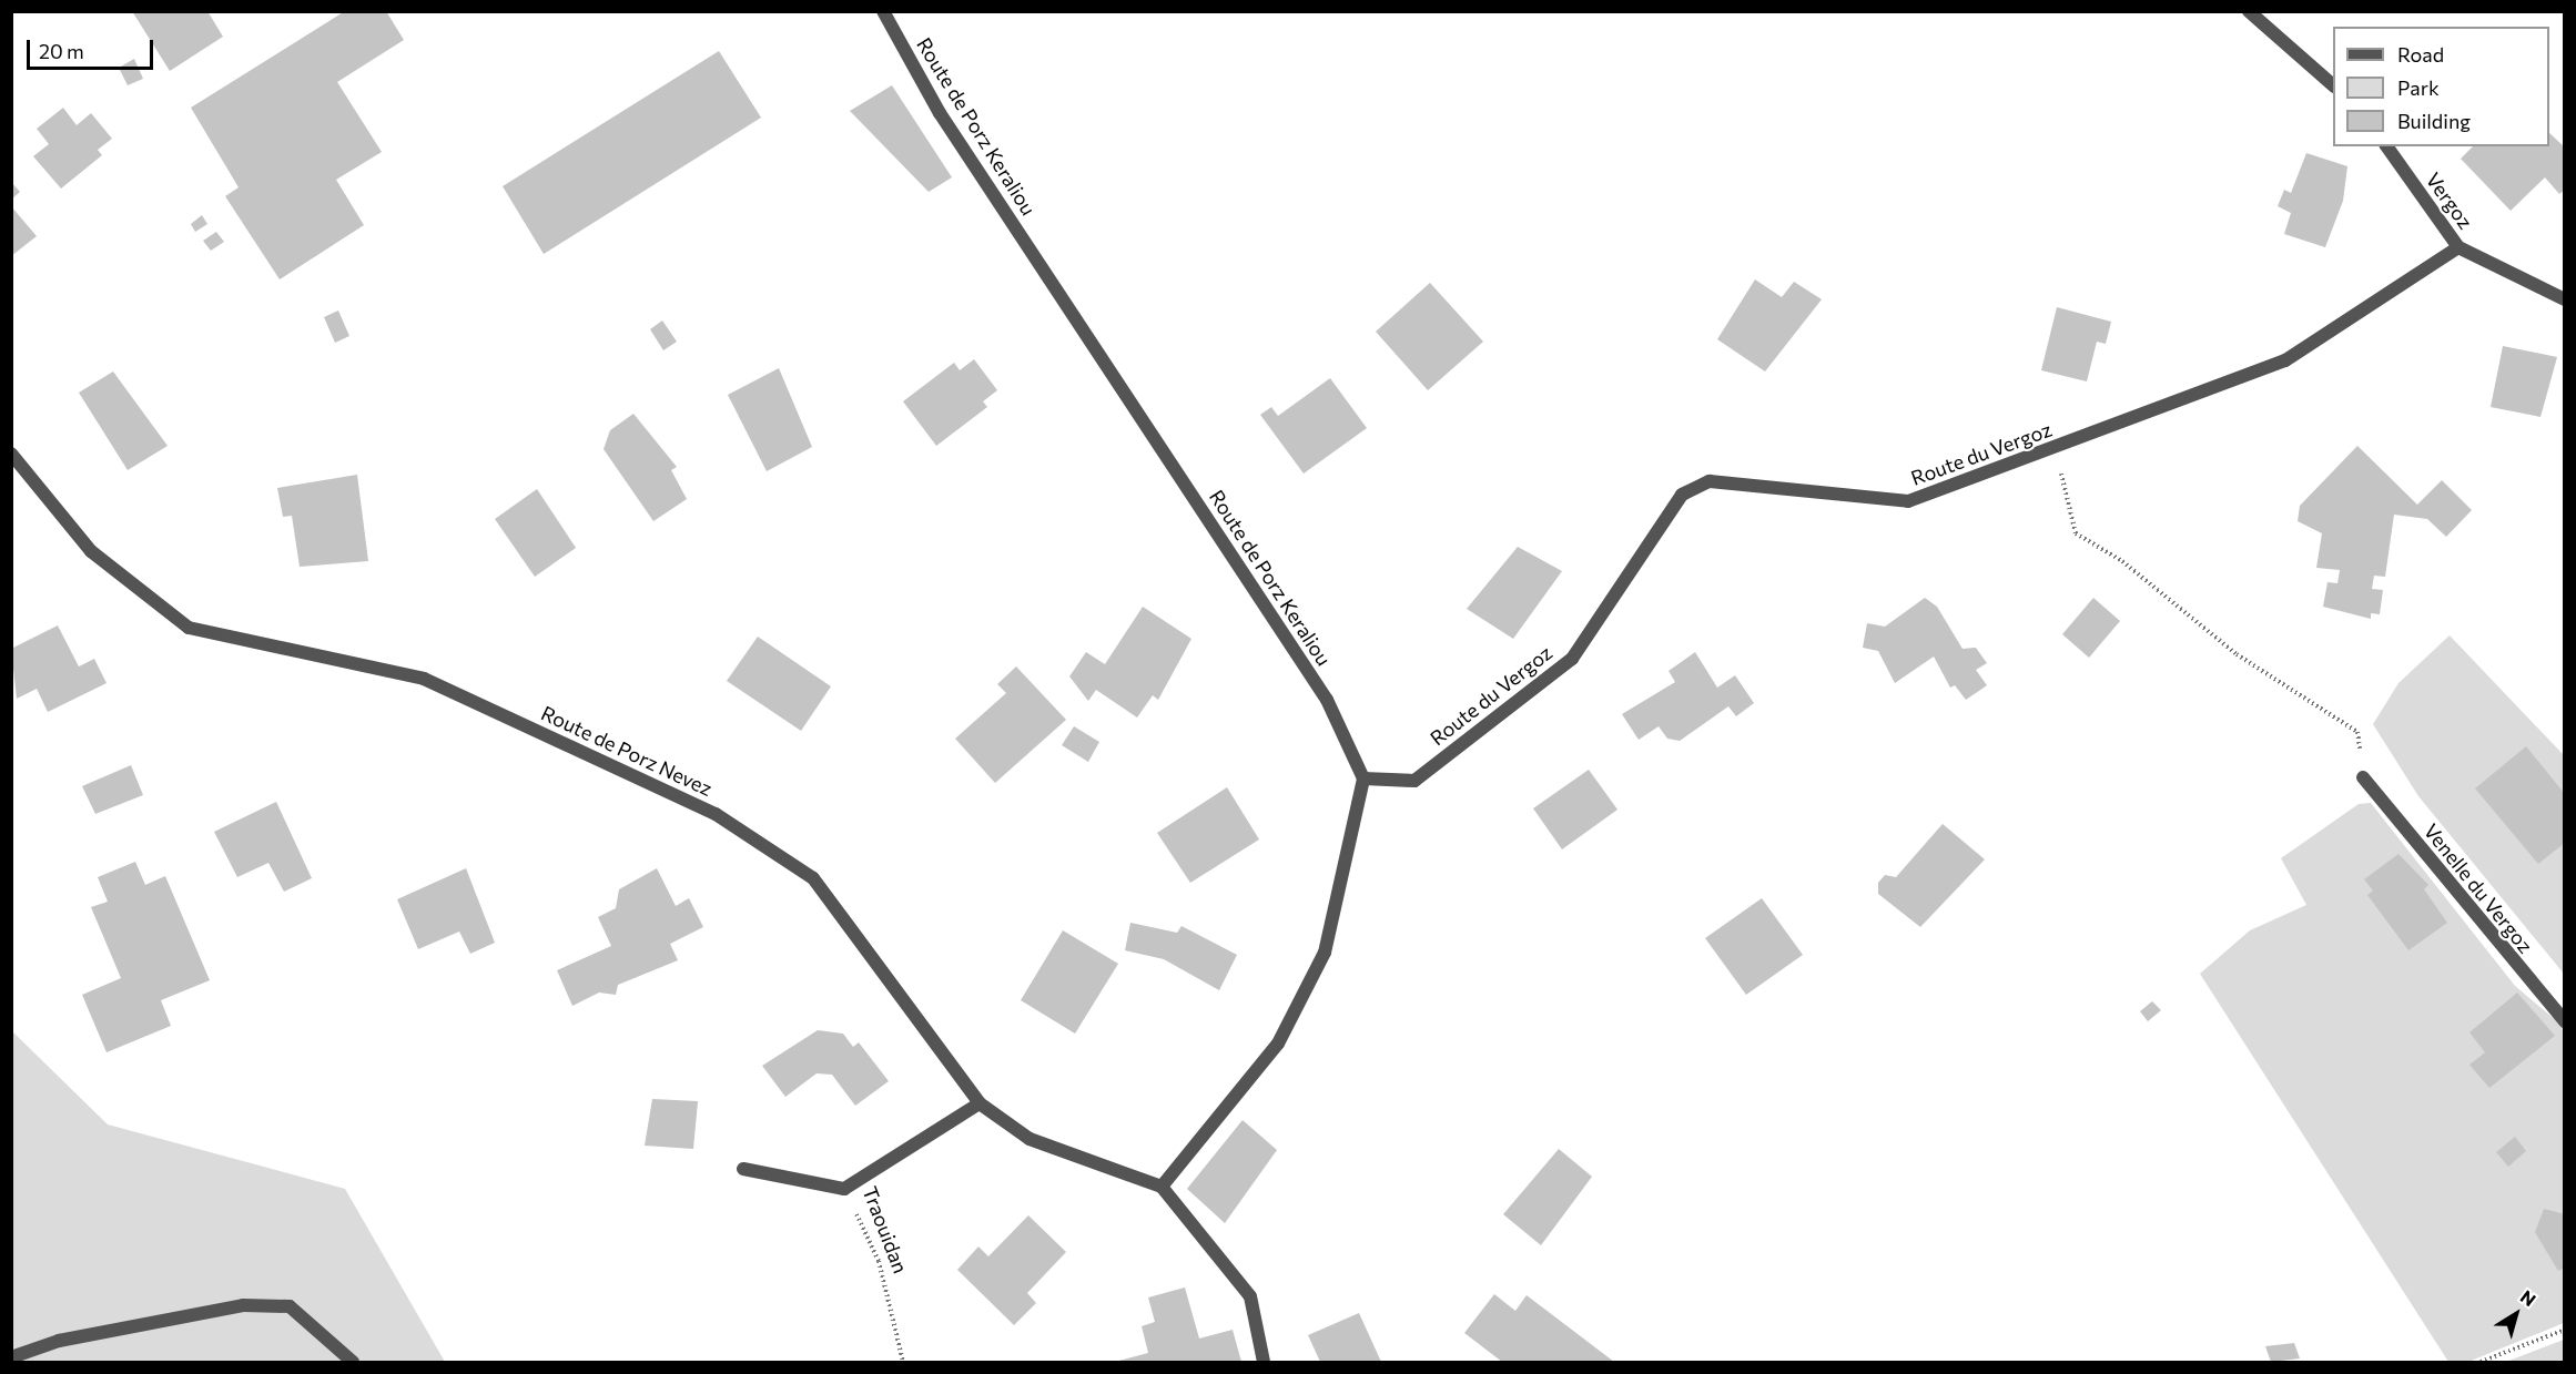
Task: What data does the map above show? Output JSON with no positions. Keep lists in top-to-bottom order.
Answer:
{
  "streets": {
    "street": [
      "Route de Porz Keraliou",
      "Vergoz",
      "Route du Vergoz",
      "Route de Porz Nevez",
      "Venelle du Vergoz",
      "Traouidan"
    ]
  },
  "crossings": [
    ["Route de Porz Keraliou", "Route du Vergoz"],
    ["Vergoz", "Route du Vergoz"],
    ["Route de Porz Nevez", "Traouidan"]
  ],
  "legend": ["Road", "Park", "Building"],
  "scale_bar": "20 m",
  "north": "top right"
}
